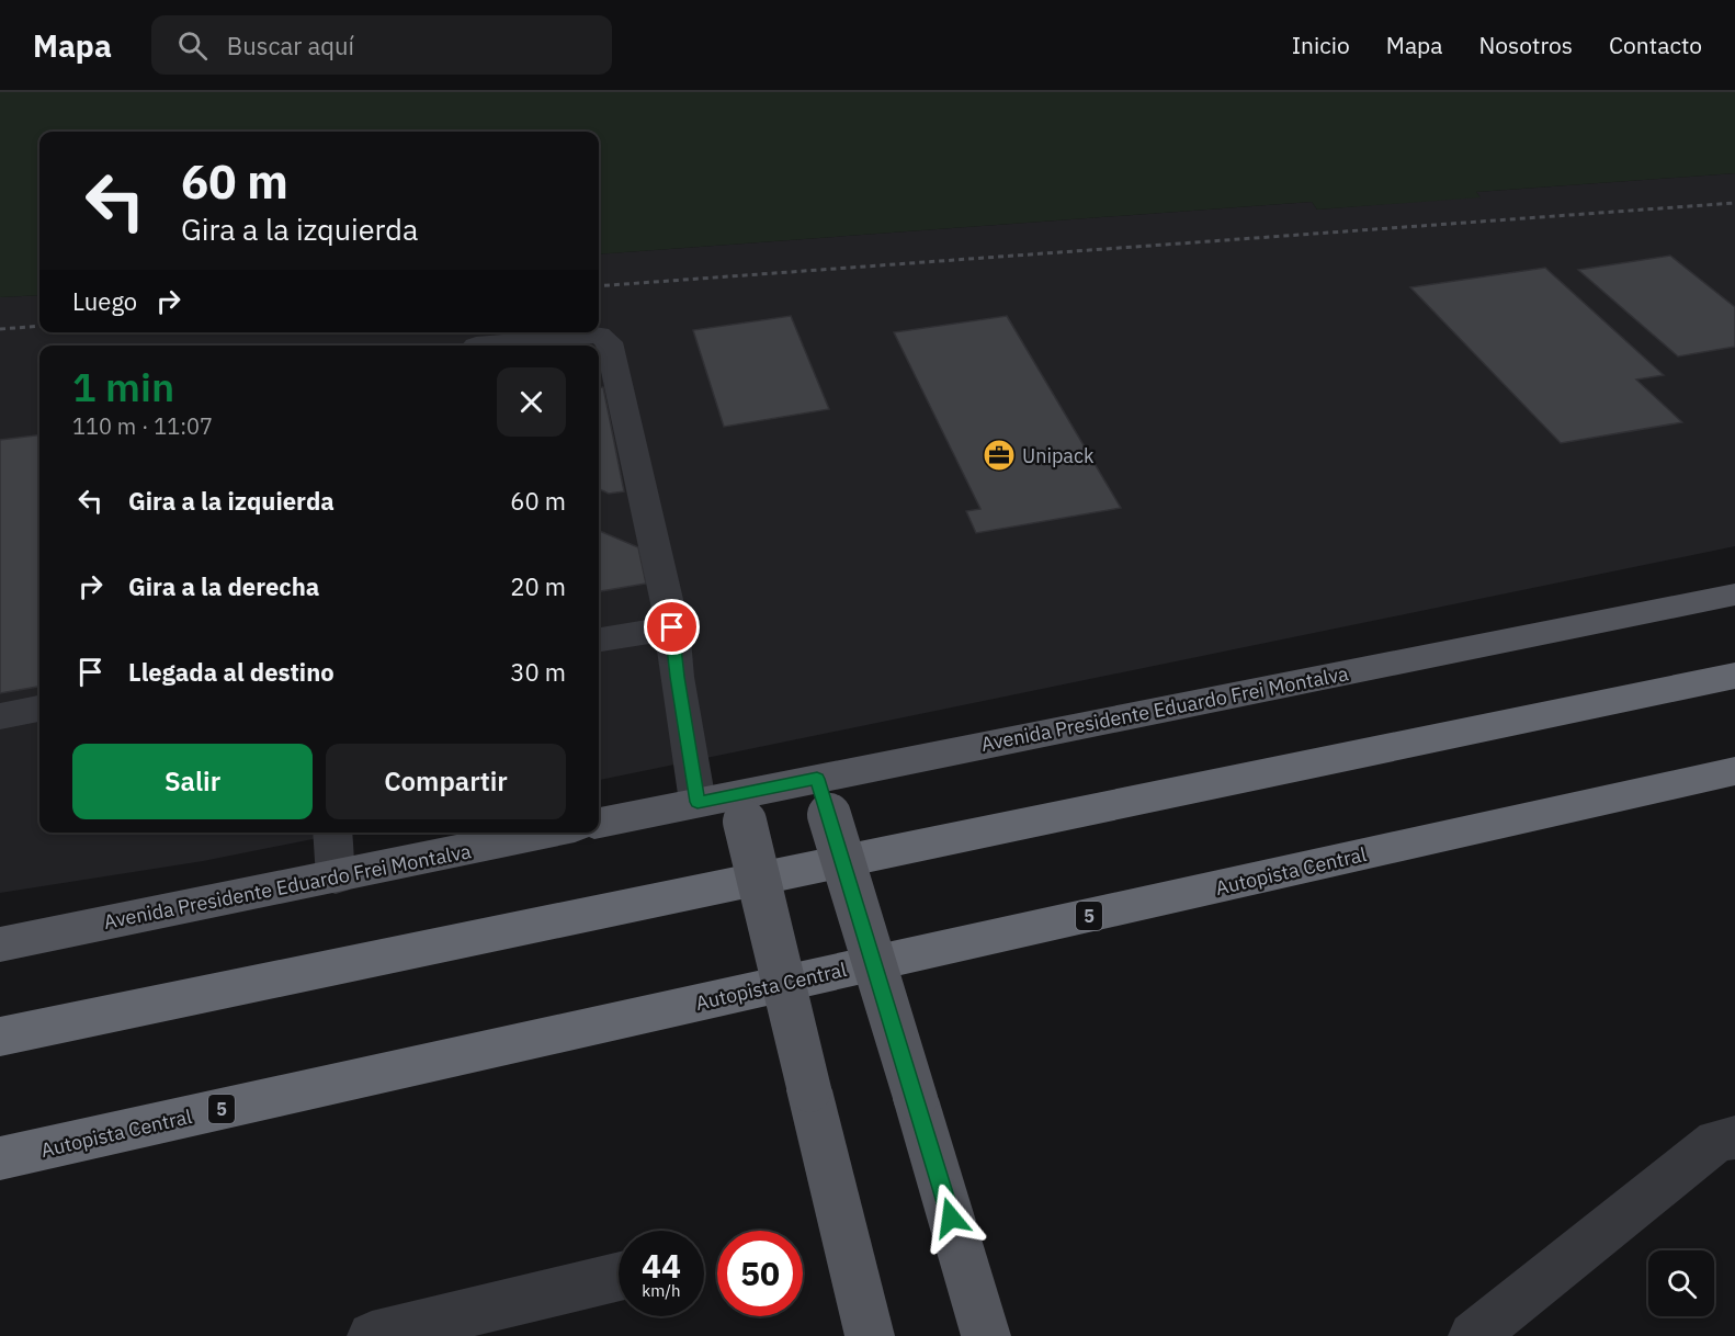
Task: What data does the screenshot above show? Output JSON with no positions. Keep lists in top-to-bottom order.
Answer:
{
  "streets": {
    "highway": ["Autopista Central", "5"],
    "main road": ["Avenida Presidente Eduardo Frei Montalva"]
  },
  "places": {
    "office": ["Unipack"]
  },
  "page": {
    "header": "Mapa",
    "search": "Buscar aquí",
    "nav": [
      "Inicio",
      "Mapa",
      "Nosotros",
      "Contacto"
    ],
    "turn": ["60 m", "Gira a la izquierda"],
    "then": "Luego",
    "heading": ["1 min", "110 m · 11:07"],
    "list": [
      {
        "name": "Gira a la izquierda",
        "value": "60 m"
      },
      {
        "name": "Gira a la derecha",
        "value": "20 m"
      },
      {
        "name": "Llegada al destino",
        "value": "30 m"
      }
    ],
    "buttons": ["Salir", "Compartir"],
    "speed": "44 km/h",
    "limit": "50"
  }
}
